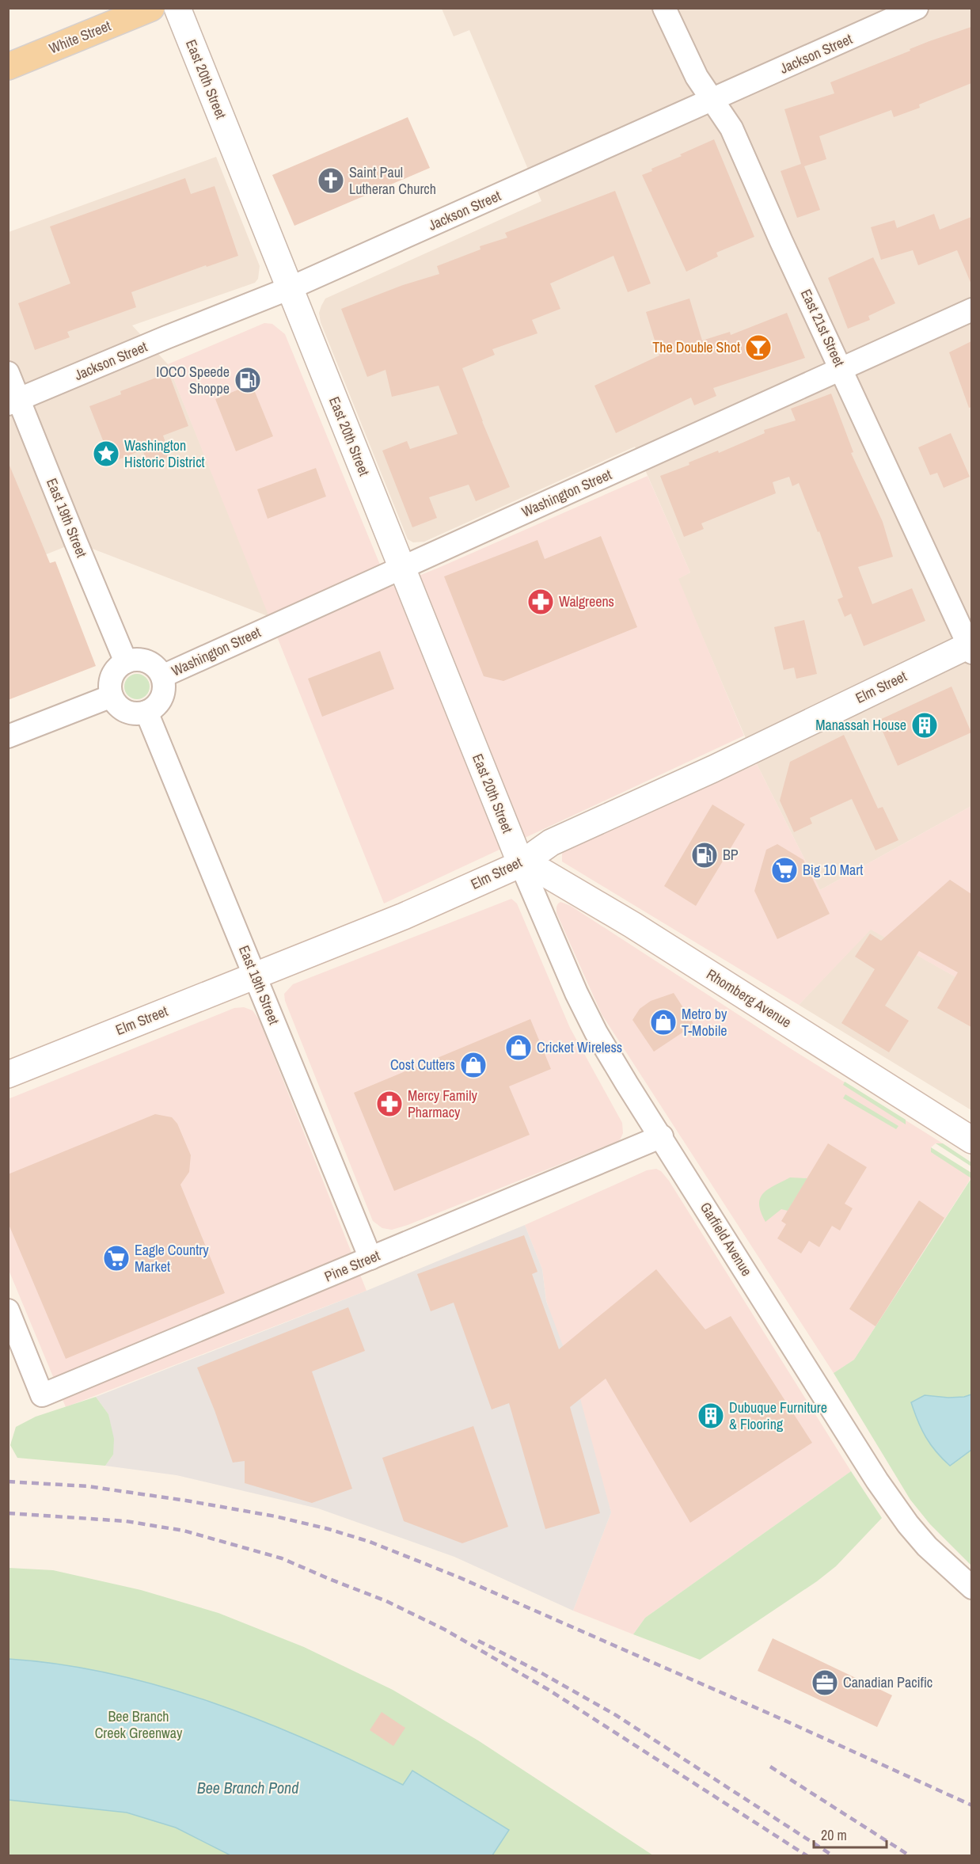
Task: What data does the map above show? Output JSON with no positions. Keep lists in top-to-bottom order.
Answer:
{
  "streets": {
    "main road": ["White Street"],
    "street": [
      "Jackson Street",
      "East 20th Street",
      "East 21st Street",
      "Washington Street",
      "East 19th Street",
      "Elm Street",
      "Rhomberg Avenue",
      "Garfield Avenue",
      "Pine Street"
    ]
  },
  "crossings": [
    ["Jackson Street", "East 20th Street"],
    ["Jackson Street", "East 21st Street"],
    ["Jackson Street", "East 19th Street"],
    ["East 20th Street", "Washington Street"],
    ["East 20th Street", "Elm Street"],
    ["East 20th Street", "Rhomberg Avenue"],
    ["East 20th Street", "Garfield Avenue"],
    ["East 21st Street", "Washington Street"],
    ["East 21st Street", "Elm Street"],
    ["Washington Street", "East 19th Street"],
    ["East 19th Street", "Elm Street"],
    ["East 19th Street", "Pine Street"],
    ["Elm Street", "Rhomberg Avenue"],
    ["Elm Street", "Garfield Avenue"],
    ["Rhomberg Avenue", "Garfield Avenue"],
    ["Garfield Avenue", "Pine Street"]
  ],
  "water": ["Bee Branch Pond"],
  "parks": ["Bee Branch Creek Greenway"],
  "places": {
    "church": ["Saint Paul Lutheran Church"],
    "bar": ["The Double Shot"],
    "fuel station": ["IOCO Speede Shoppe", "BP"],
    "place": ["Washington Historic District"],
    "pharmacy": ["Walgreens", "Mercy Family Pharmacy"],
    "building": ["Manassah House", "Dubuque Furniture & Flooring"],
    "supermarket": ["Big 10 Mart", "Eagle Country Market"],
    "shop": ["Metro by T-Mobile", "Cricket Wireless", "Cost Cutters"],
    "office": ["Canadian Pacific"]
  },
  "scale_bar": "20 m"
}
